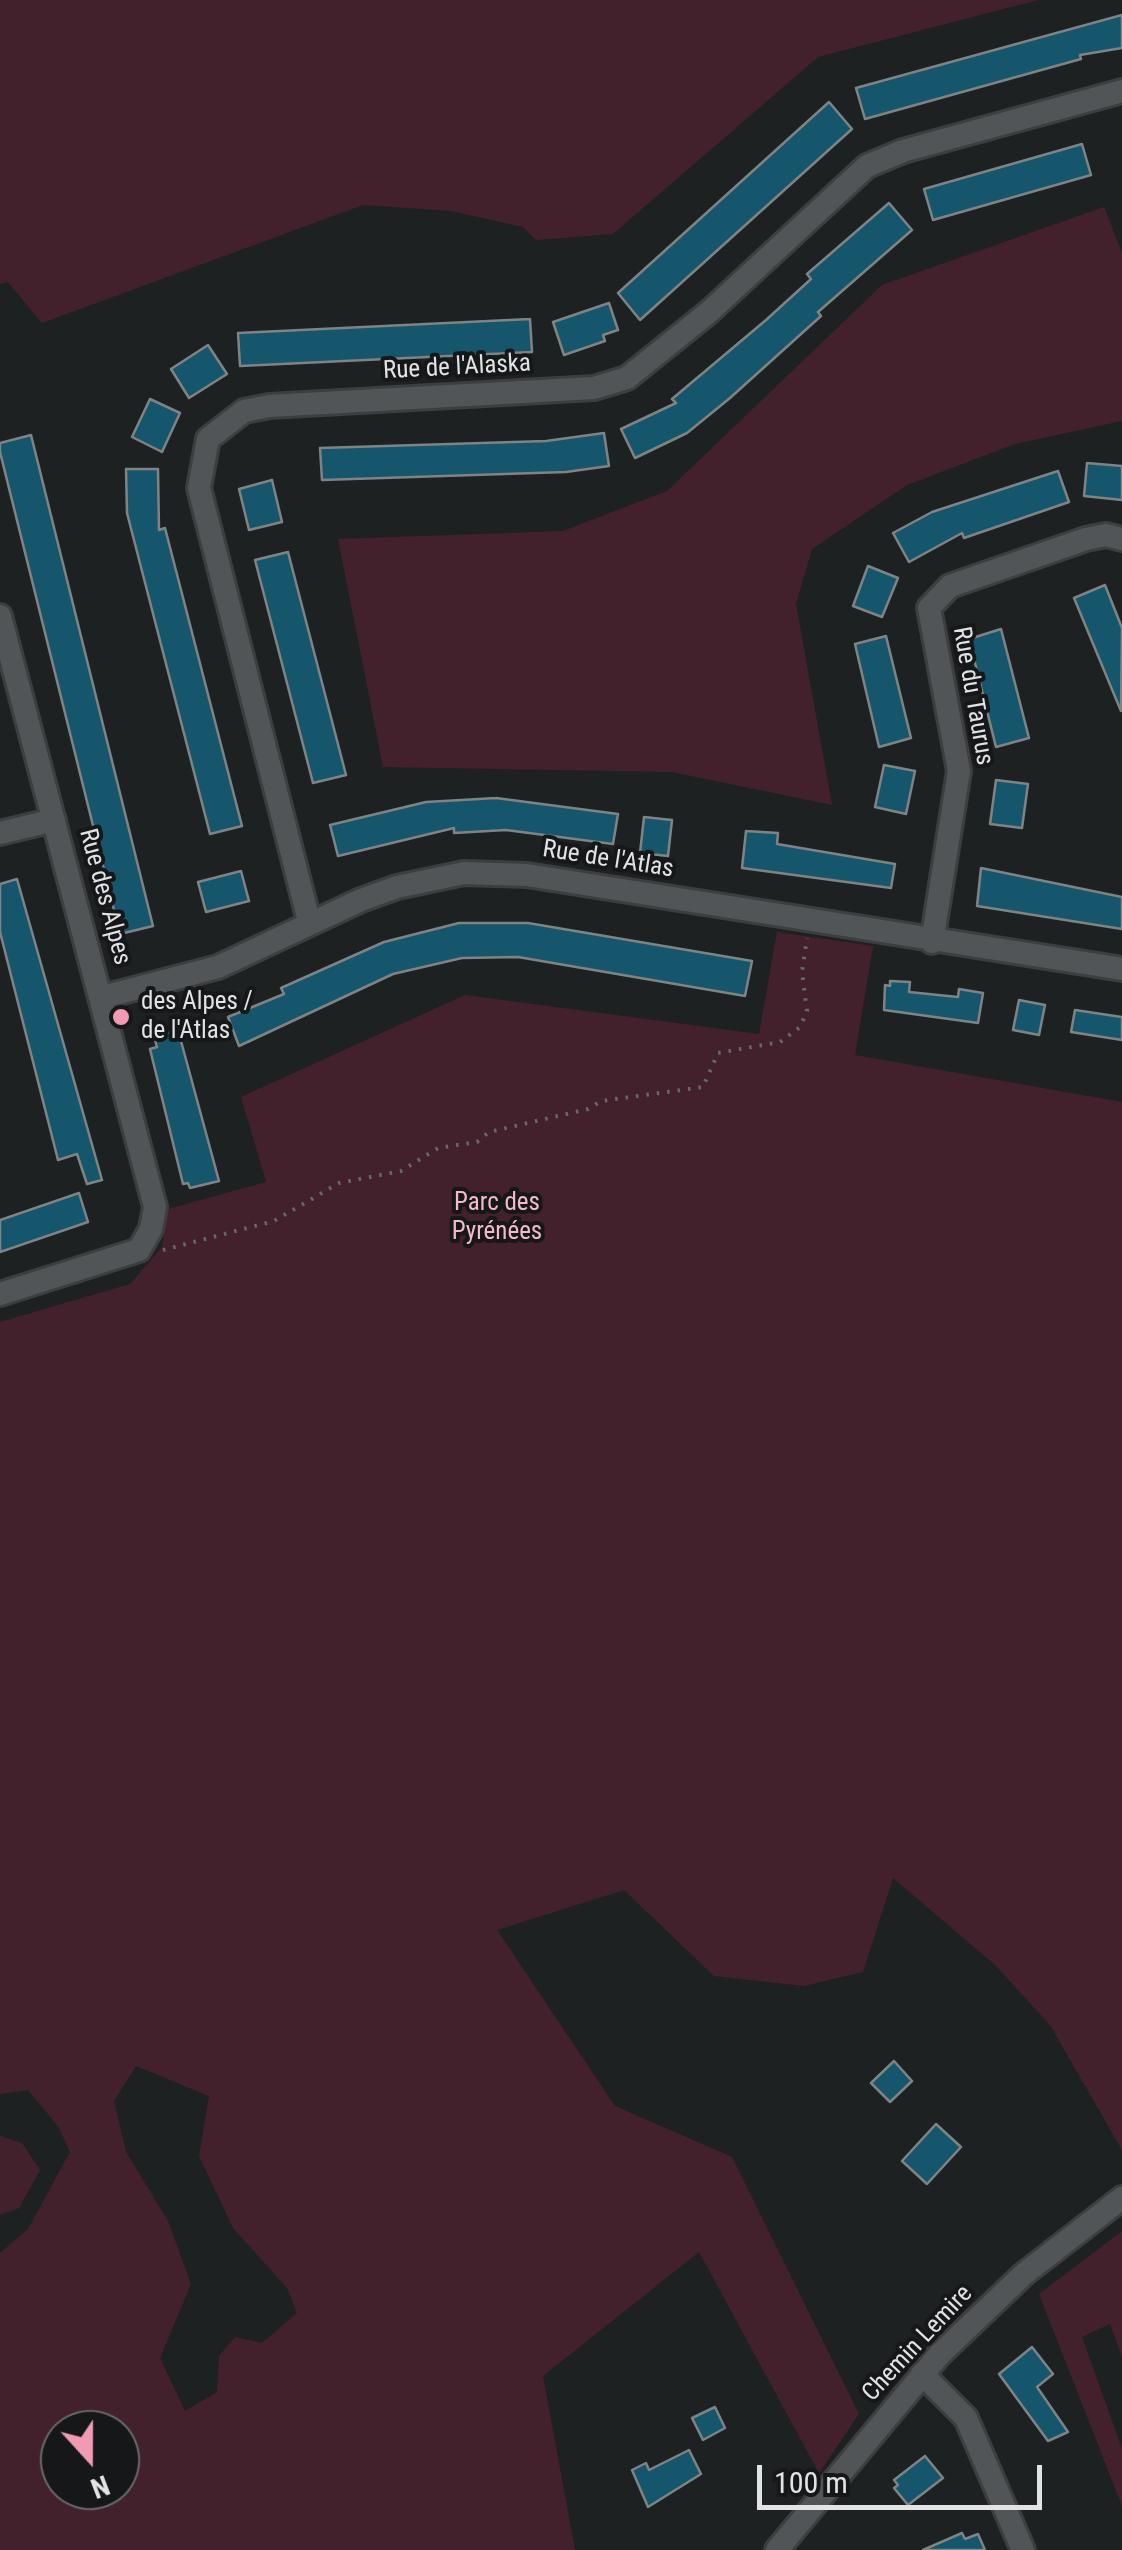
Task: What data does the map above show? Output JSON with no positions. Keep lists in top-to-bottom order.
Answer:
{
  "streets": {
    "street": [
      "Rue de l'Alaska",
      "Rue du Taurus",
      "Rue de l'Atlas",
      "Rue des Alpes",
      "Chemin Lemire"
    ]
  },
  "crossings": [
    ["Rue de l'Alaska", "Rue de l'Atlas"],
    ["Rue du Taurus", "Rue de l'Atlas"],
    ["Rue de l'Atlas", "Rue des Alpes"]
  ],
  "parks": ["Parc des Pyrénées"],
  "places": ["des Alpes / de l'Atlas"],
  "scale_bar": "100 m",
  "north": "bottom"
}
